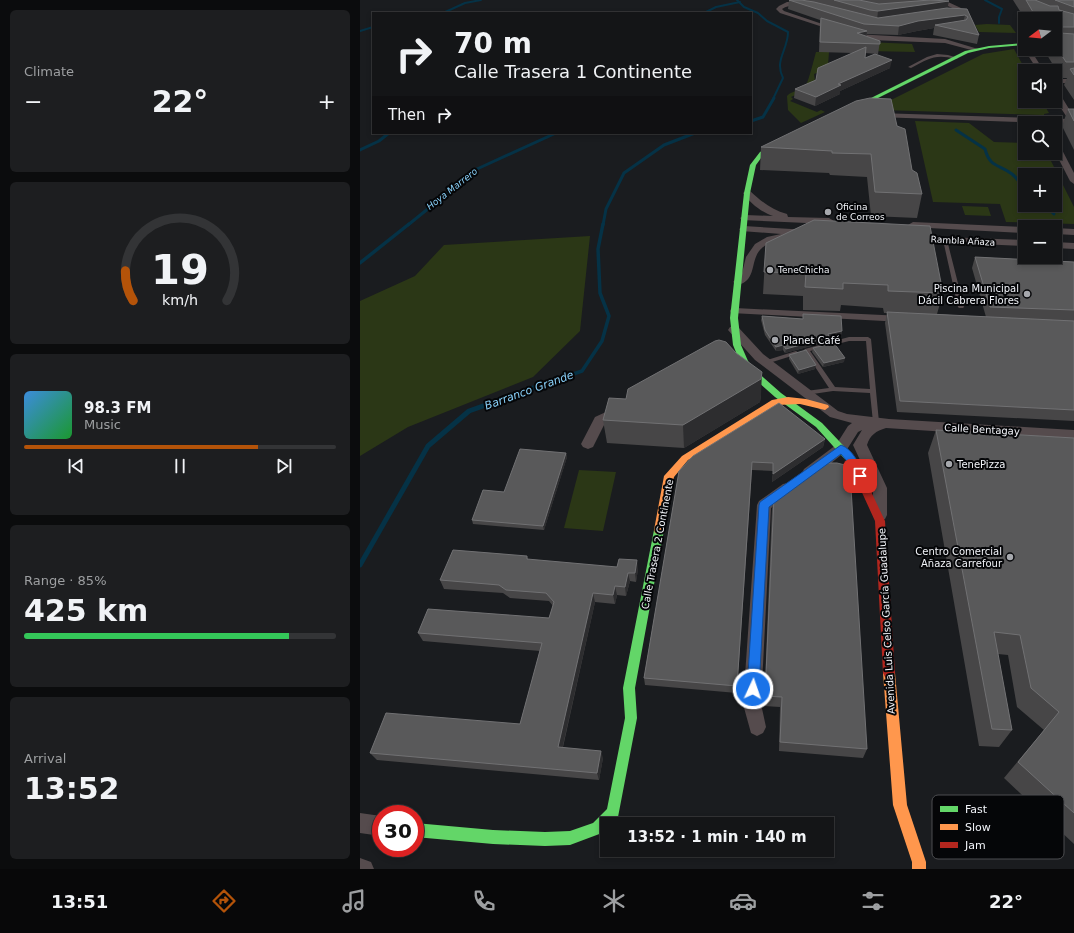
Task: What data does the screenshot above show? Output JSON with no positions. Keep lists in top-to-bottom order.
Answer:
{
  "streets": {
    "street": [
      "Rambla Añaza",
      "Calle Bentagay",
      "Calle Trasera 2 Continente",
      "Avenida Luis Celso García Guadalupe"
    ]
  },
  "crossings": [
    ["Calle Bentagay", "Avenida Luis Celso García Guadalupe"],
    ["Calle Trasera 2 Continente", "Avenida Luis Celso García Guadalupe"]
  ],
  "water": ["Hoya Marrero", "Barranco Grande"],
  "places": [
    "Oficina de Correos",
    "TeneChicha",
    "Piscina Municipal Dácil Cabrera Flores",
    "Planet Café",
    "TenePizza",
    "Centro Comercial Añaza Carrefour"
  ],
  "legend": ["Fast", "Slow", "Jam"],
  "north": "left",
  "page": {
    "tile": [
      "Climate",
      ["Range · 85%", "425 km"],
      ["Arrival", "13:52"]
    ],
    "map_buttons": ["+", "−"],
    "turn": ["70 m", "Calle Trasera 1 Continente"],
    "heat": ["−", "22°", "+"],
    "then": "Then",
    "song": ["98.3 FM", "Music"],
    "limit": "30",
    "trip": "13:52 · 1 min · 140 m",
    "tabs": ["13:51", "22°"],
    "gauge": ["19", "km/h"]
  }
}
